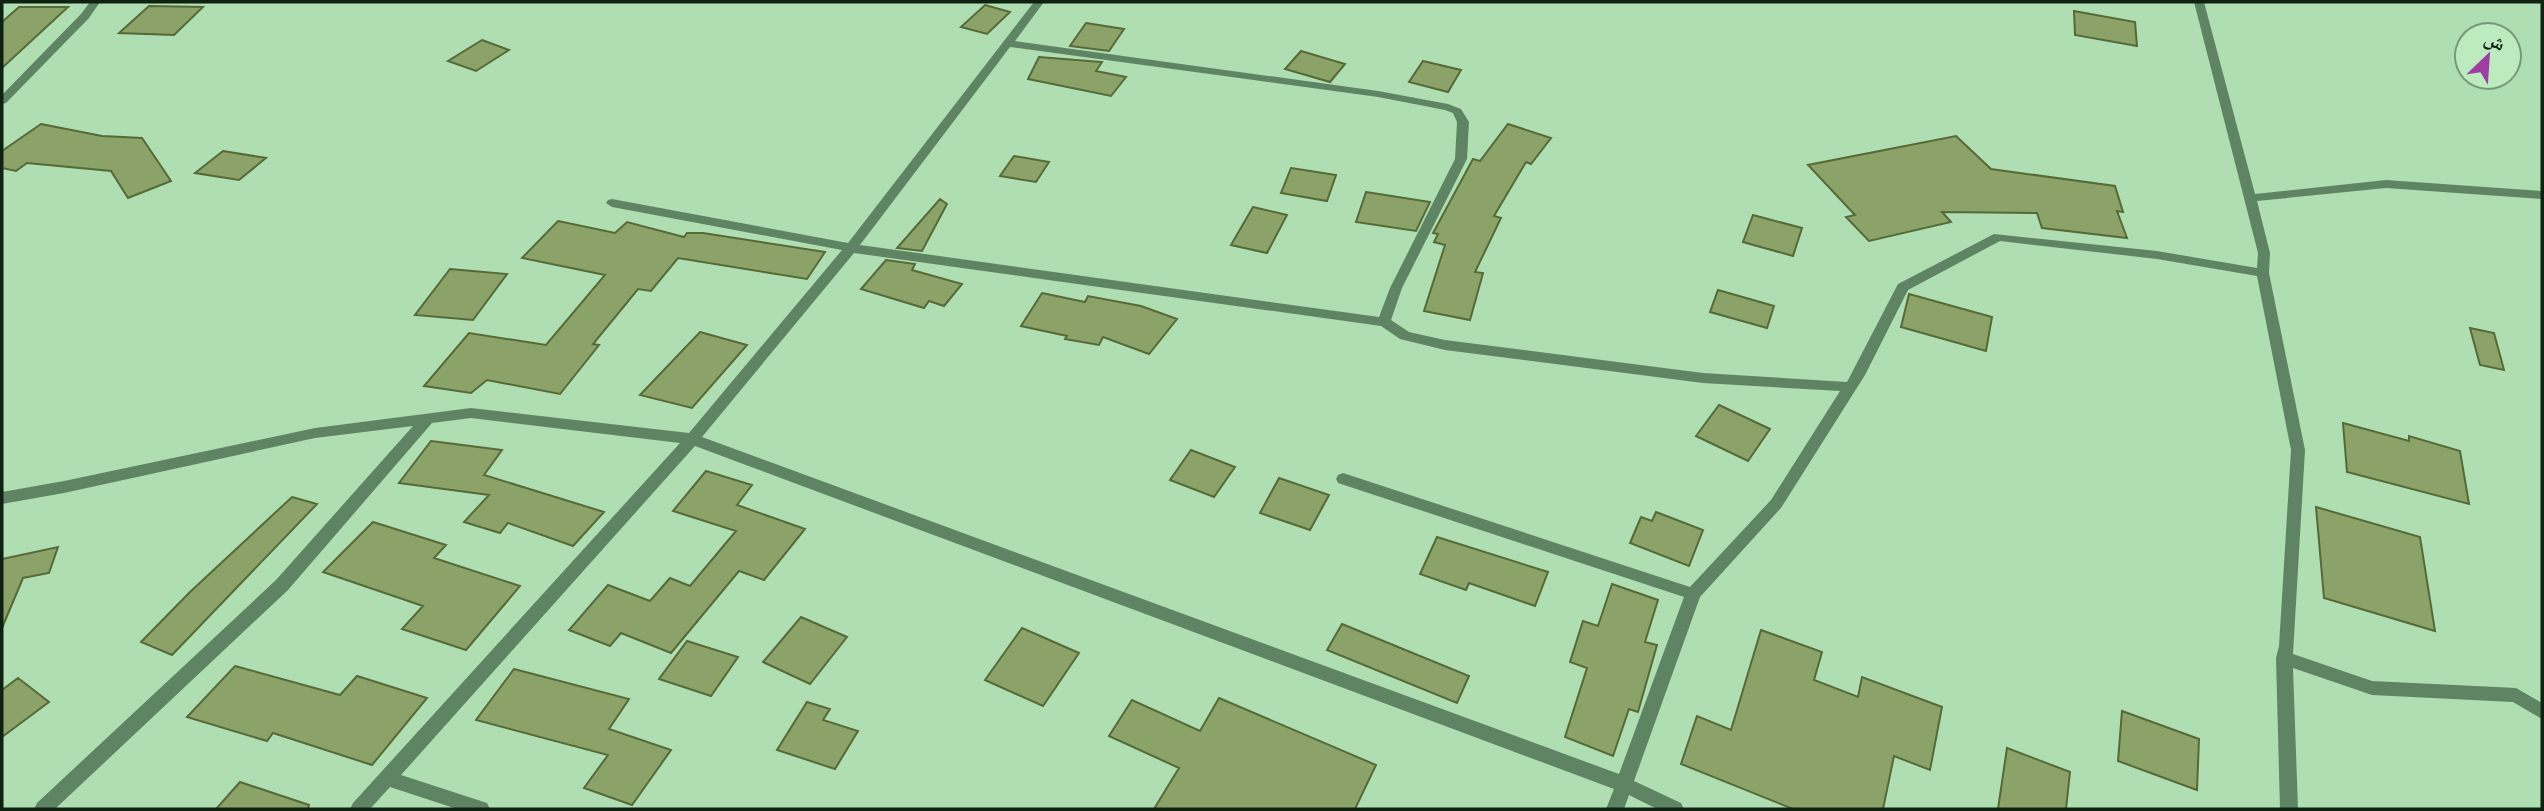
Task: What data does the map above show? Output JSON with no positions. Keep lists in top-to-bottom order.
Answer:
{
  "north": "top right"
}
